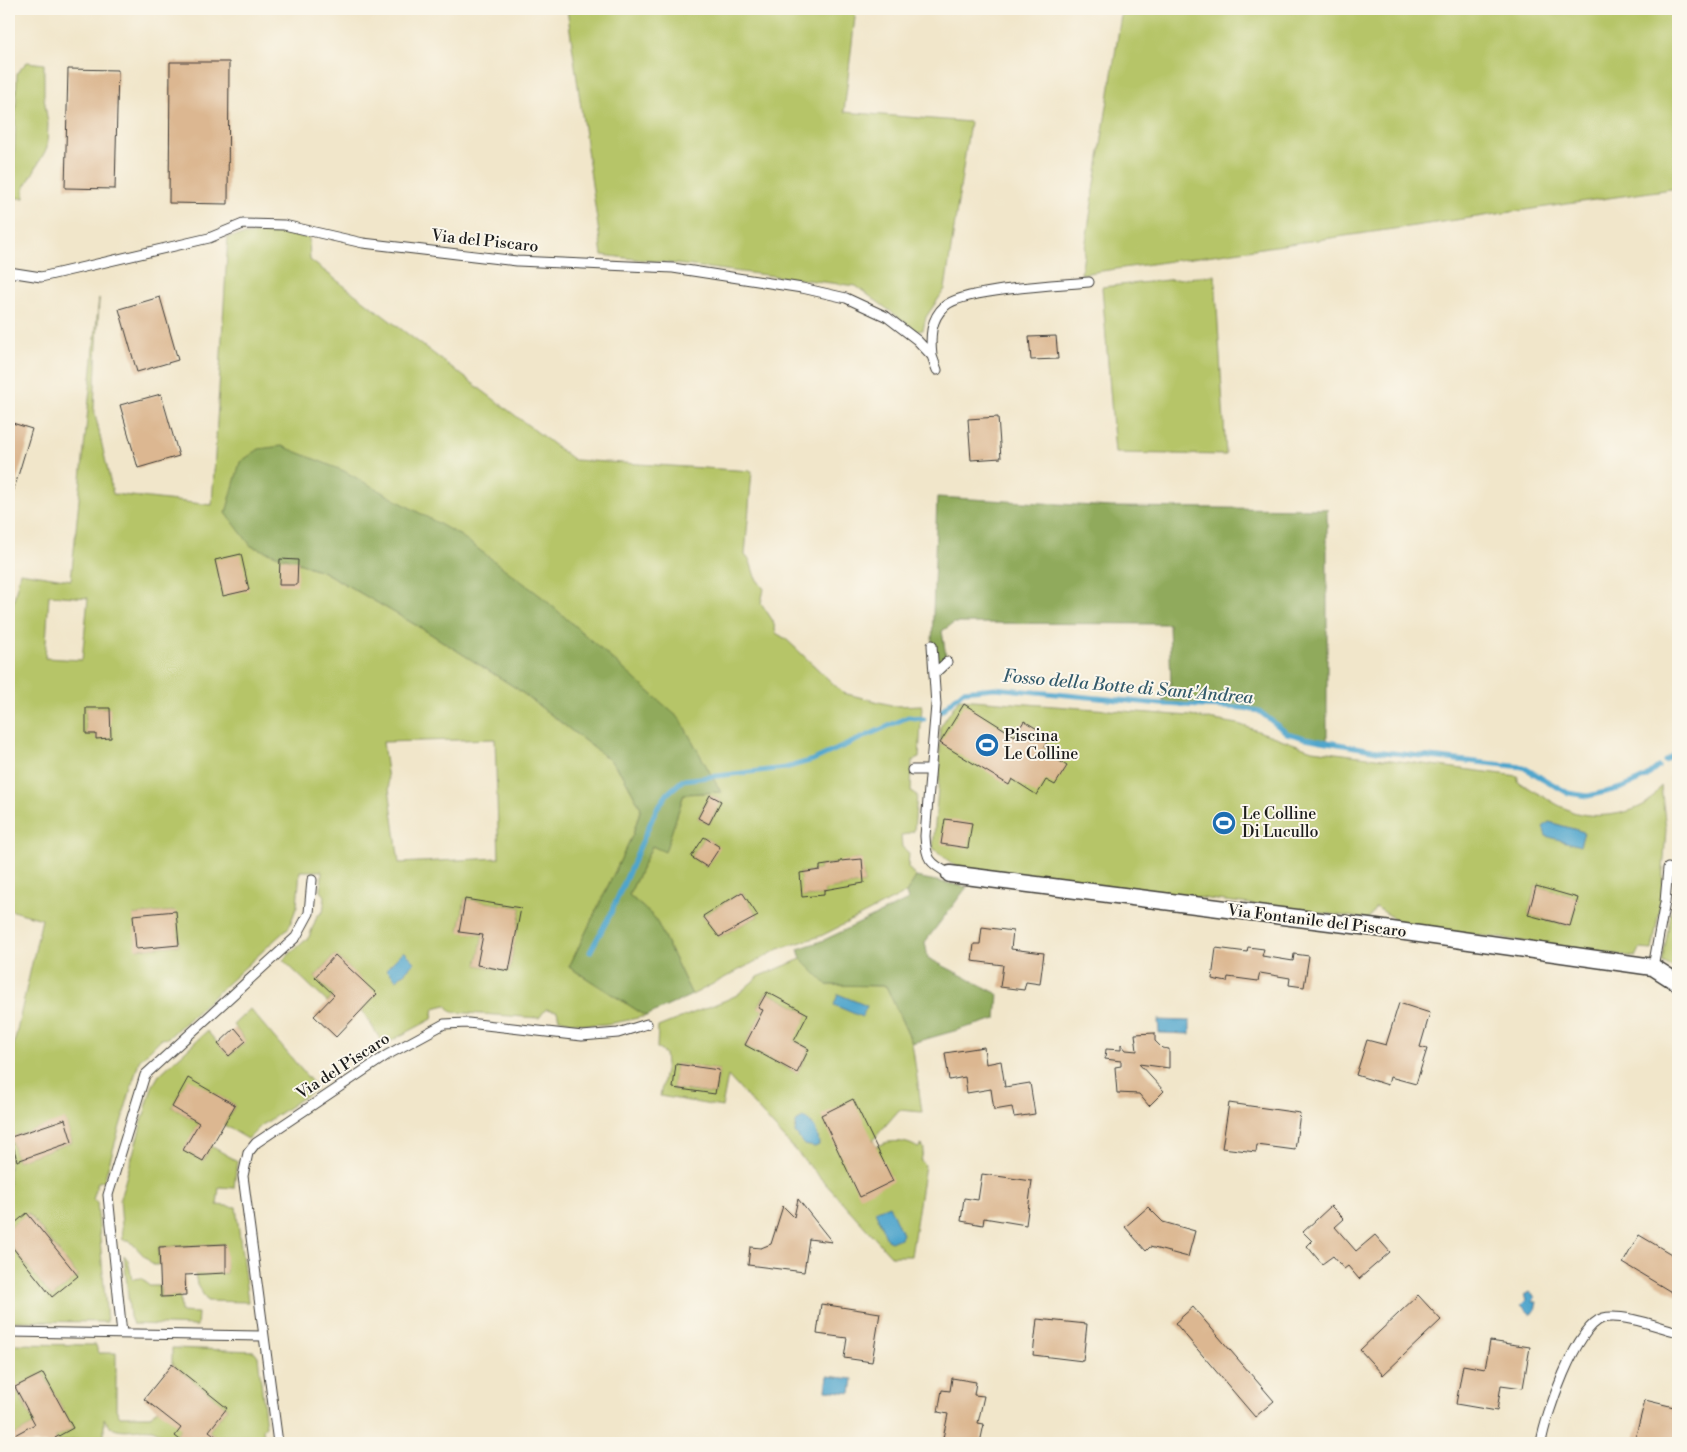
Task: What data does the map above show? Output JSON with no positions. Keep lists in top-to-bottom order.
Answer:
{
  "streets": {
    "street": ["Via Fontanile del Piscaro"],
    "lane": ["Via del Piscaro"]
  },
  "water": ["Fosso della Botte di Sant'Andrea"],
  "places": {
    "sports": ["Piscina Le Colline", "Le Colline Di Lucullo"]
  }
}
